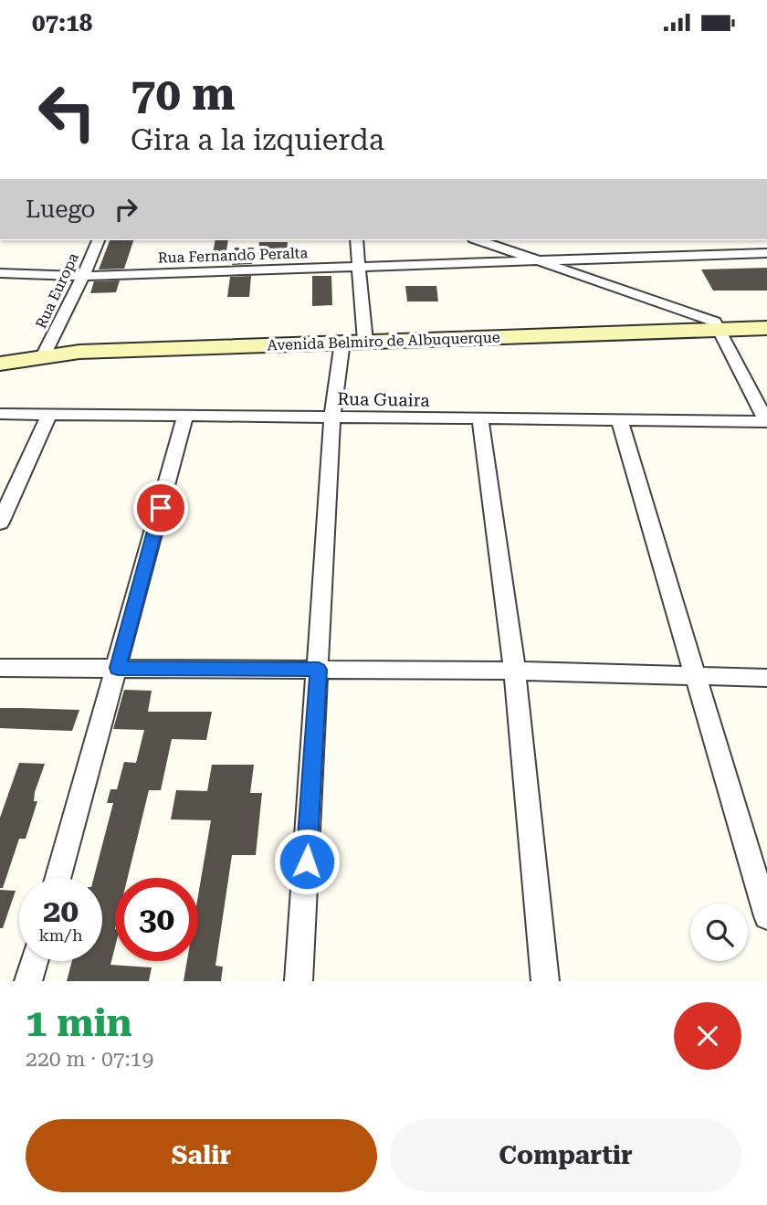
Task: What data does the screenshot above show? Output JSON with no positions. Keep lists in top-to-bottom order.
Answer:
{
  "streets": {
    "main road": ["Avenida Belmiro de Albuquerque"],
    "street": ["Rua Fernando Peralta", "Rua Europa", "Rua Guaira"]
  },
  "crossings": [
    ["Rua Fernando Peralta", "Rua Europa"],
    ["Rua Europa", "Avenida Belmiro de Albuquerque"]
  ],
  "page": {
    "status": "07:18",
    "turn": ["70 m", "Gira a la izquierda"],
    "then": "Luego",
    "speed": "20 km/h",
    "limit": "30",
    "heading": ["1 min", "220 m · 07:19"],
    "buttons": ["Salir", "Compartir"]
  }
}
